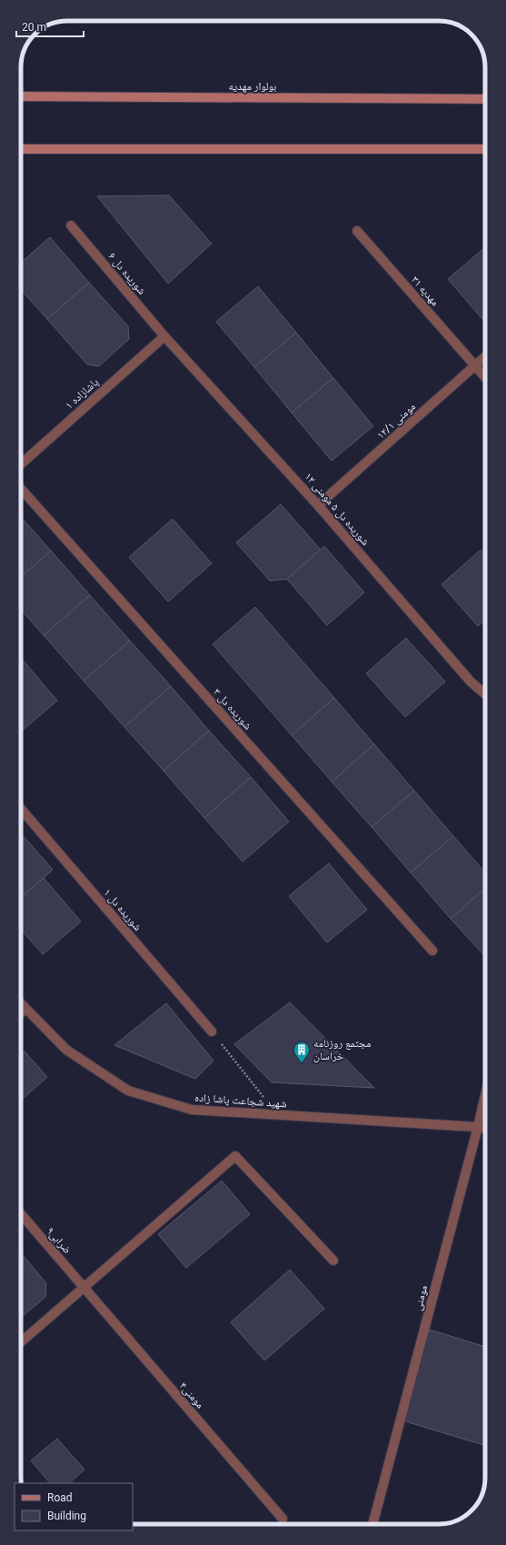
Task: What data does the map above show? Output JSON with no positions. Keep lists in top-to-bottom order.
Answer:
{
  "streets": {
    "main road": ["بولوار مهدیه"],
    "street": [
      "شوریده دل ۶",
      "مهدیه ۳۱",
      "پاشازاده ۱",
      "مومنی ۱۲/۱",
      "شوریده دل ۵ مومنی ۱۲",
      "شوریده دل ۳",
      "شوریده دل ۱",
      "شهید شجاعت پاشا زاده",
      "ضرابی۹",
      "مومنی",
      "مومنی۴"
    ]
  },
  "crossings": [
    ["شوریده دل ۶", "پاشازاده ۱"],
    ["شوریده دل ۶", "شوریده دل ۵ مومنی ۱۲"],
    ["مهدیه ۳۱", "مومنی ۱۲/۱"],
    ["پاشازاده ۱", "شوریده دل ۵ مومنی ۱۲"],
    ["مومنی ۱۲/۱", "شوریده دل ۵ مومنی ۱۲"],
    ["شهید شجاعت پاشا زاده", "مومنی"],
    ["ضرابی۹", "مومنی۴"]
  ],
  "places": {
    "building": ["مجتمع روزنامه خراسان"]
  },
  "legend": ["Road", "Building"],
  "scale_bar": "20 m"
}
